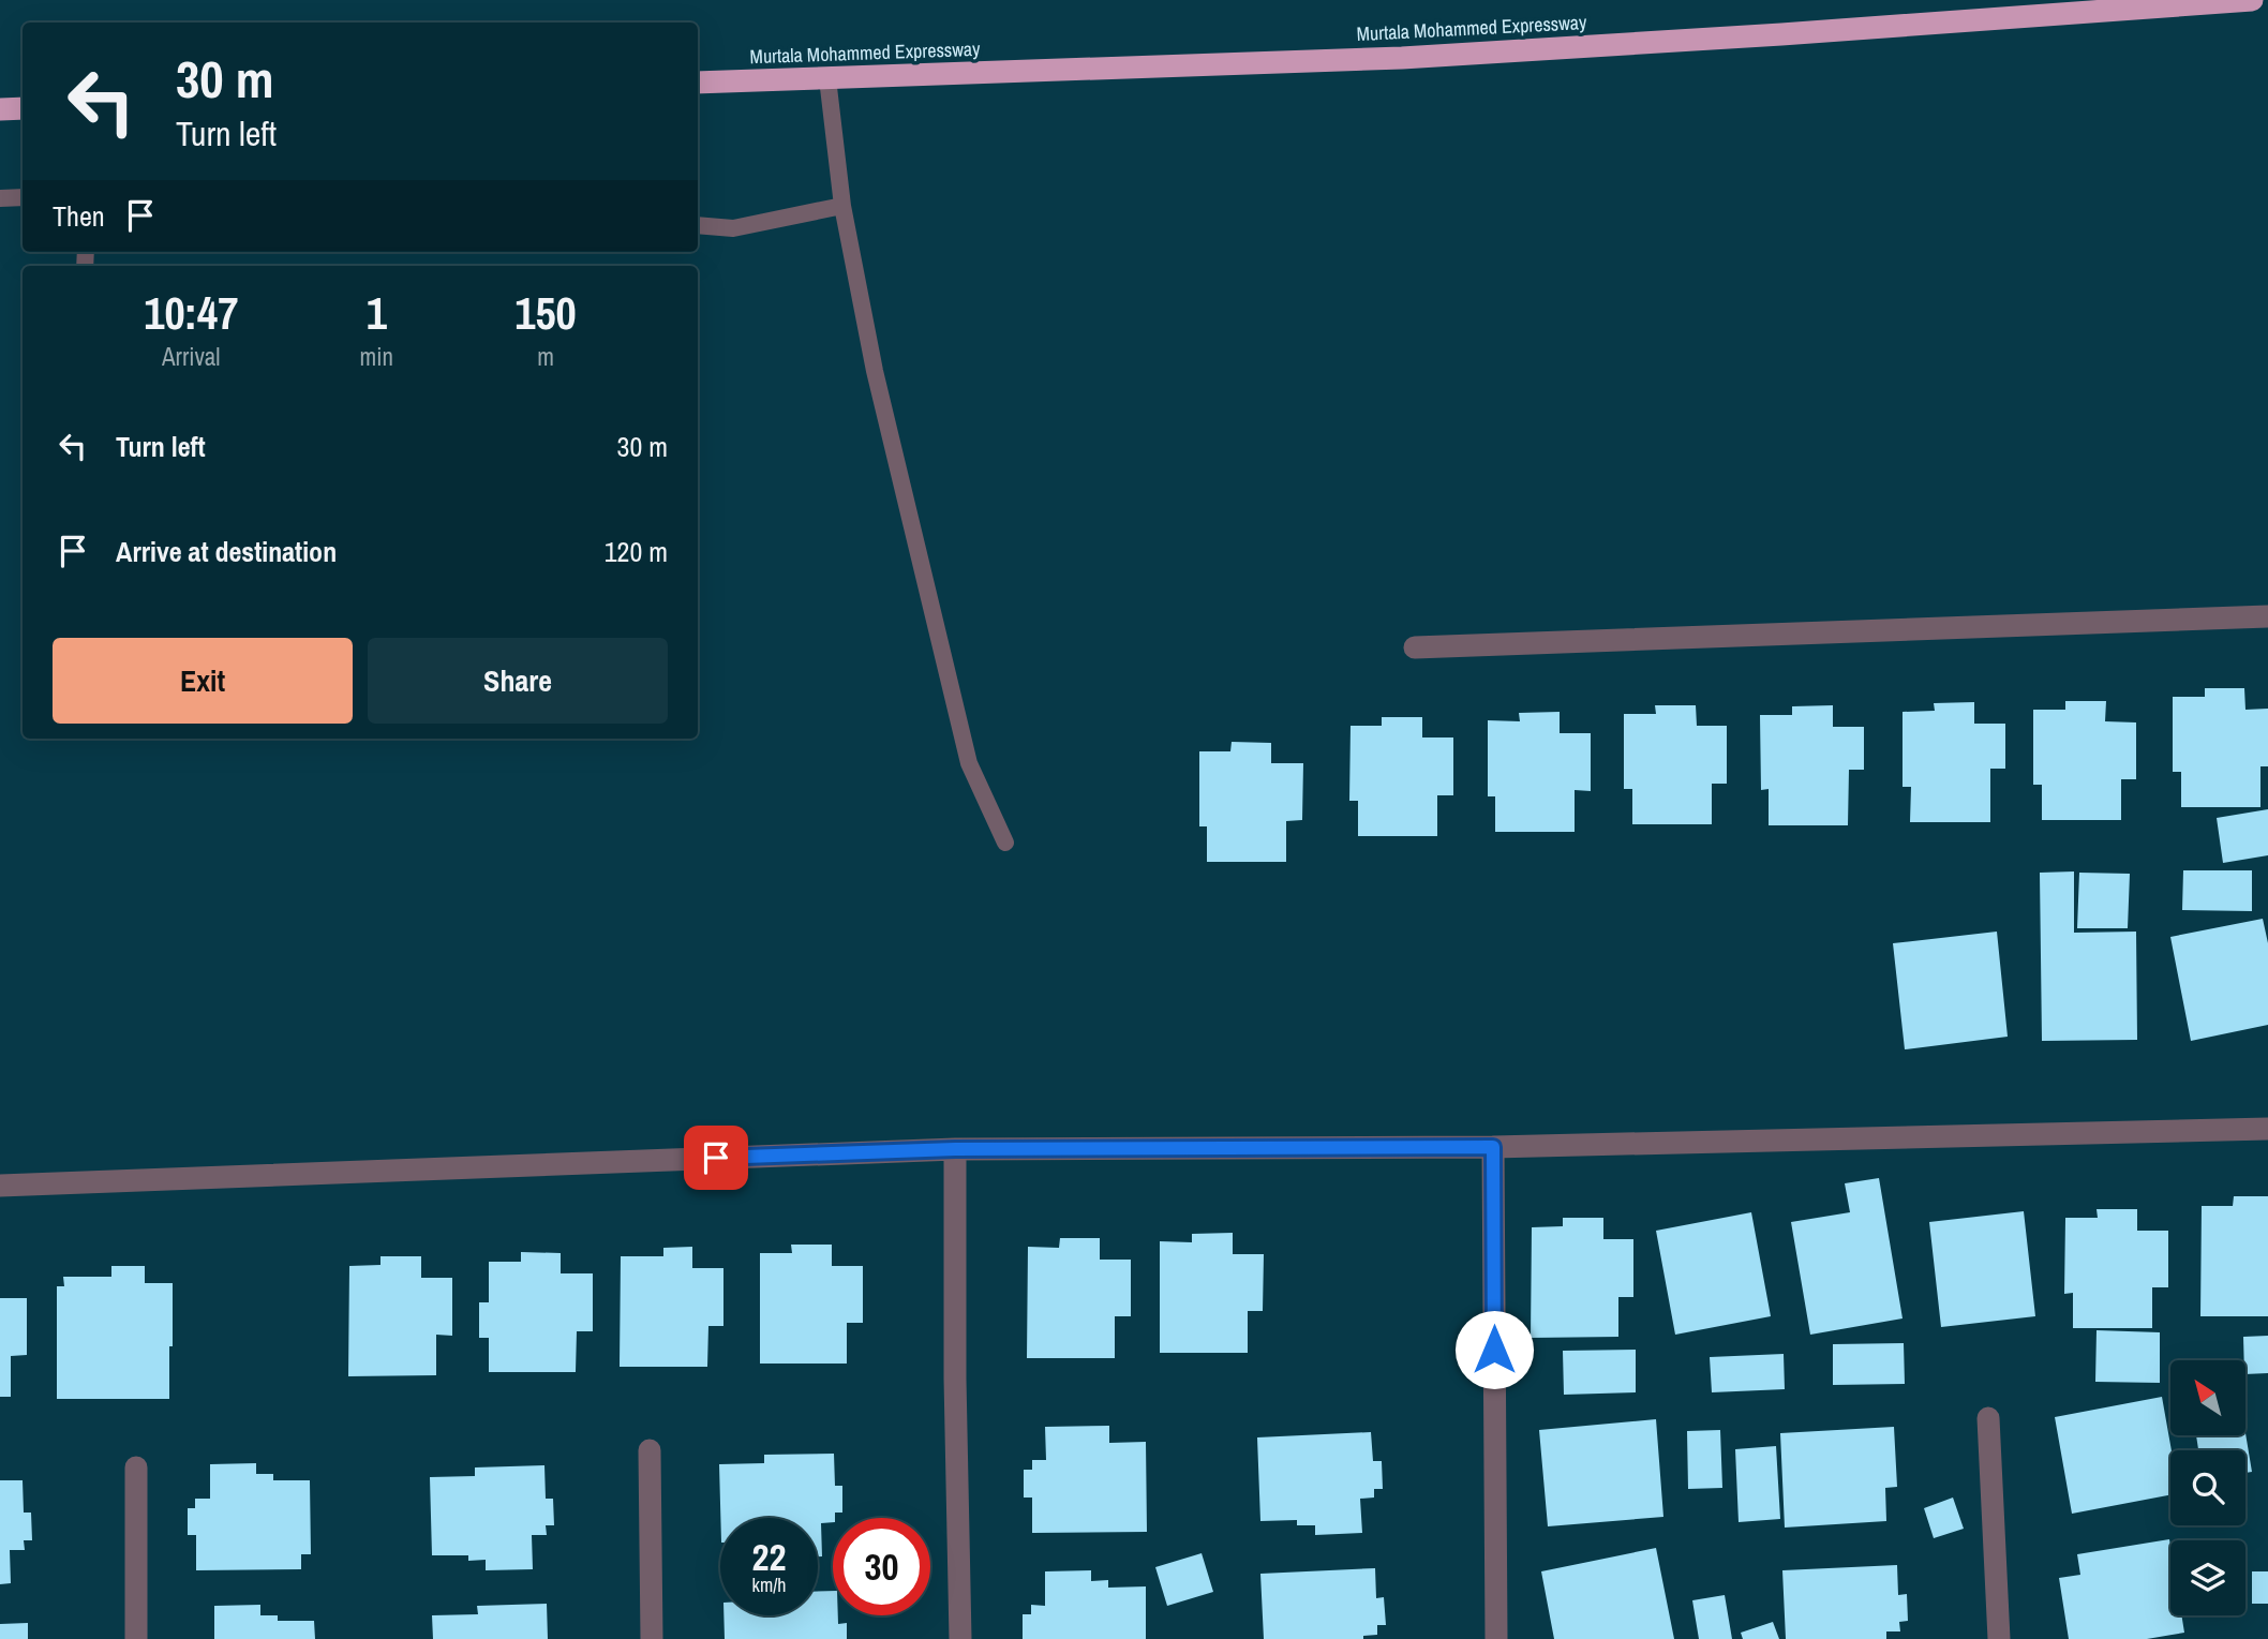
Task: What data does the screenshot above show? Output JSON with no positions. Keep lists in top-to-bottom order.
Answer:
{
  "streets": {
    "highway": ["Murtala Mohammed Expressway"]
  },
  "north": "top left",
  "page": {
    "turn": ["30 m", "Turn left"],
    "then": "Then",
    "eta": [
      "10:47",
      "Arrival",
      "1",
      "min",
      "150",
      "m"
    ],
    "list": [
      {
        "name": "Turn left",
        "value": "30 m"
      },
      {
        "name": "Arrive at destination",
        "value": "120 m"
      }
    ],
    "buttons": ["Exit", "Share"],
    "speed": "22 km/h",
    "limit": "30"
  }
}
